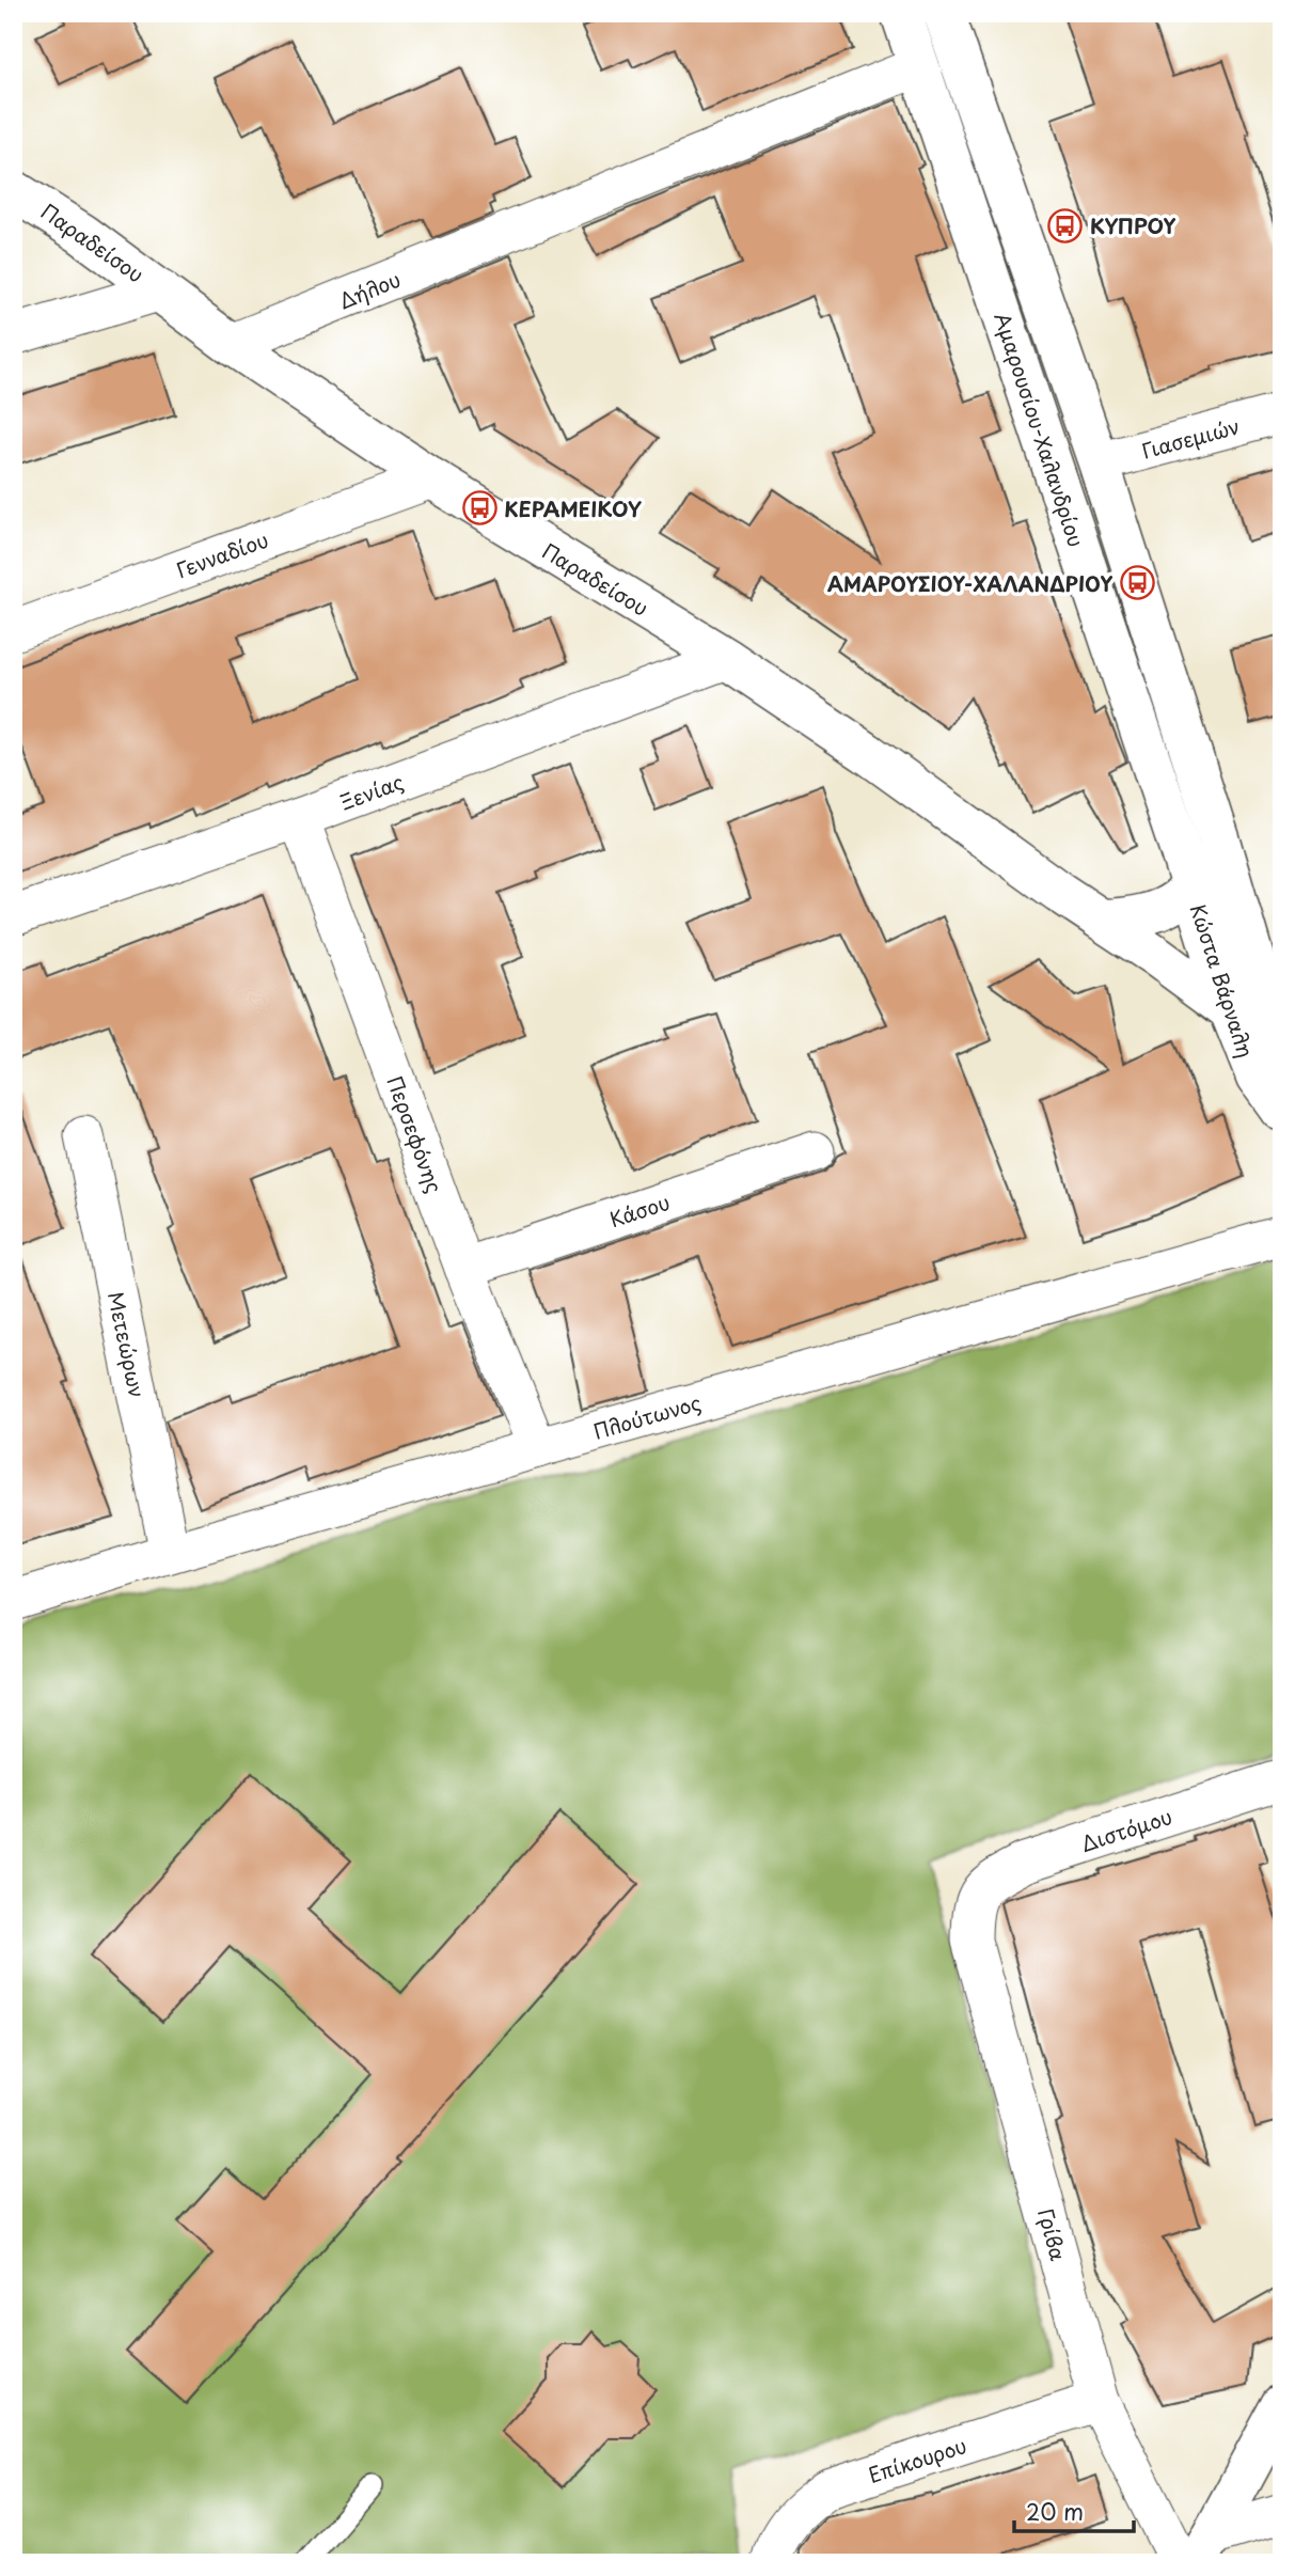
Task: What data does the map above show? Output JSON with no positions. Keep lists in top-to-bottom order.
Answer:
{
  "streets": {
    "street": [
      "Παραδείσου",
      "Δήλου",
      "Αμαρουσίου-Χαλανδρίου",
      "Γιασεμιών",
      "Γενναδίου",
      "Ξενίας",
      "Κώστα Βάρναλη",
      "Περσεφόνης",
      "Κάσου",
      "Μετεώρων",
      "Πλούτωνος",
      "Διστόμου",
      "Γρίβα",
      "Επίκουρου"
    ]
  },
  "crossings": [
    ["Παραδείσου", "Δήλου"],
    ["Παραδείσου", "Γενναδίου"],
    ["Παραδείσου", "Ξενίας"],
    ["Παραδείσου", "Κώστα Βάρναλη"],
    ["Δήλου", "Αμαρουσίου-Χαλανδρίου"],
    ["Αμαρουσίου-Χαλανδρίου", "Γιασεμιών"],
    ["Αμαρουσίου-Χαλανδρίου", "Κώστα Βάρναλη"],
    ["Ξενίας", "Περσεφόνης"],
    ["Περσεφόνης", "Κάσου"],
    ["Περσεφόνης", "Πλούτωνος"],
    ["Μετεώρων", "Πλούτωνος"],
    ["Διστόμου", "Γρίβα"],
    ["Γρίβα", "Επίκουρου"]
  ],
  "places": {
    "bus stop": ["ΚΥΠΡΟΥ", "ΚΕΡΑΜΕΙΚΟΥ", "ΑΜΑΡΟΥΣΙΟΥ-ΧΑΛΑΝΔΡΙΟΥ"]
  },
  "scale_bar": "20 m"
}
